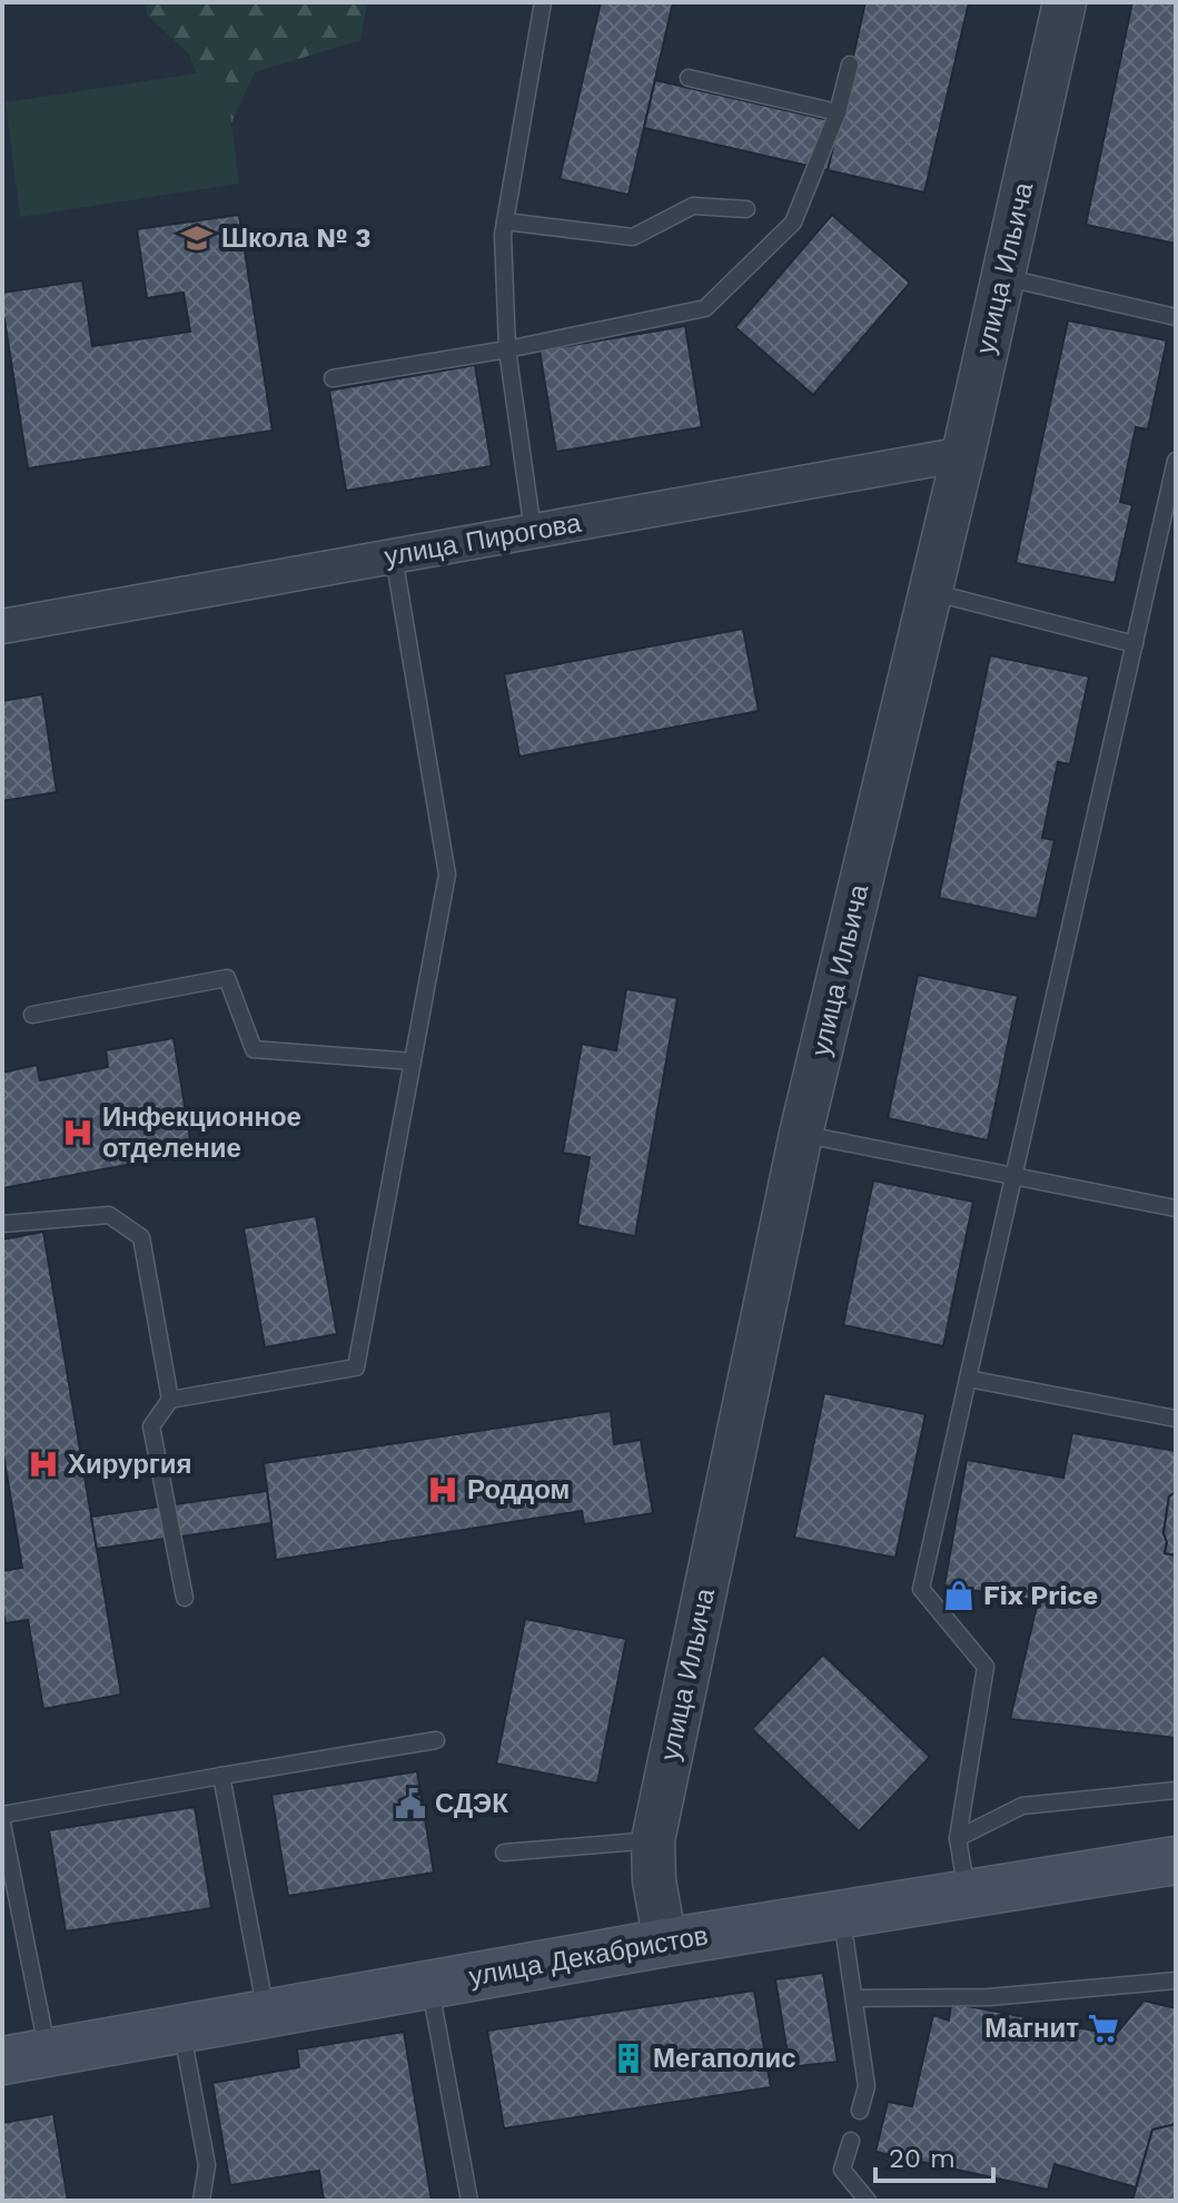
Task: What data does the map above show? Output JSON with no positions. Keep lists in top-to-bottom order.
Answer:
{
  "streets": {
    "main road": ["улица Декабристов"],
    "street": ["улица Ильича", "улица Пирогова"]
  },
  "crossings": [
    ["улица Ильича", "улица Пирогова"],
    ["улица Ильича", "улица Декабристов"]
  ],
  "places": {
    "school or university": ["Школа № 3"],
    "hospital": ["Инфекционное отделение", "Хирургия", "Роддом"],
    "shop": ["Fix Price"],
    "public building": ["СДЭК"],
    "supermarket": ["Магнит"],
    "building": ["Мегаполис"]
  },
  "scale_bar": "20 m"
}
